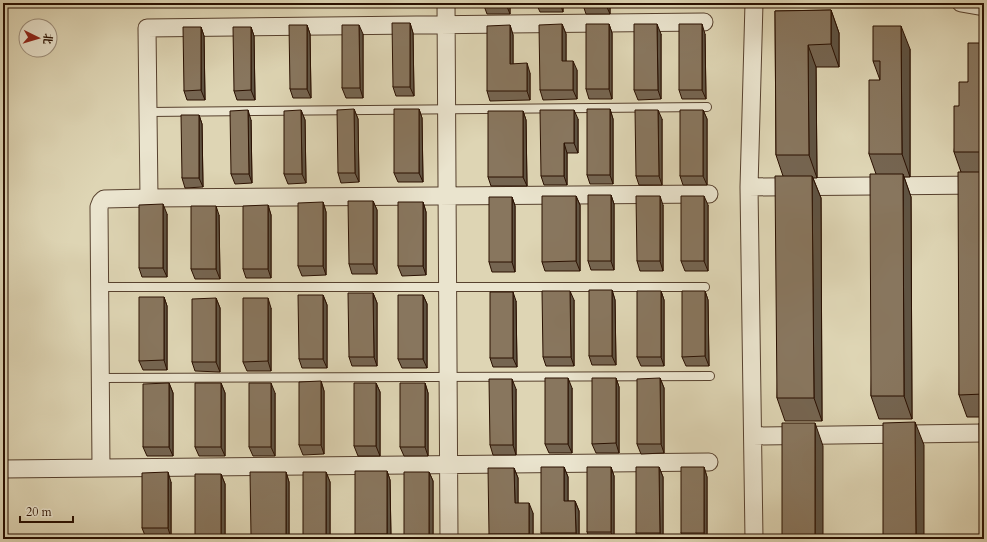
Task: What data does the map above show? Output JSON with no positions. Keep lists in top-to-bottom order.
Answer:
{
  "scale_bar": "20 m",
  "north": "right"
}
